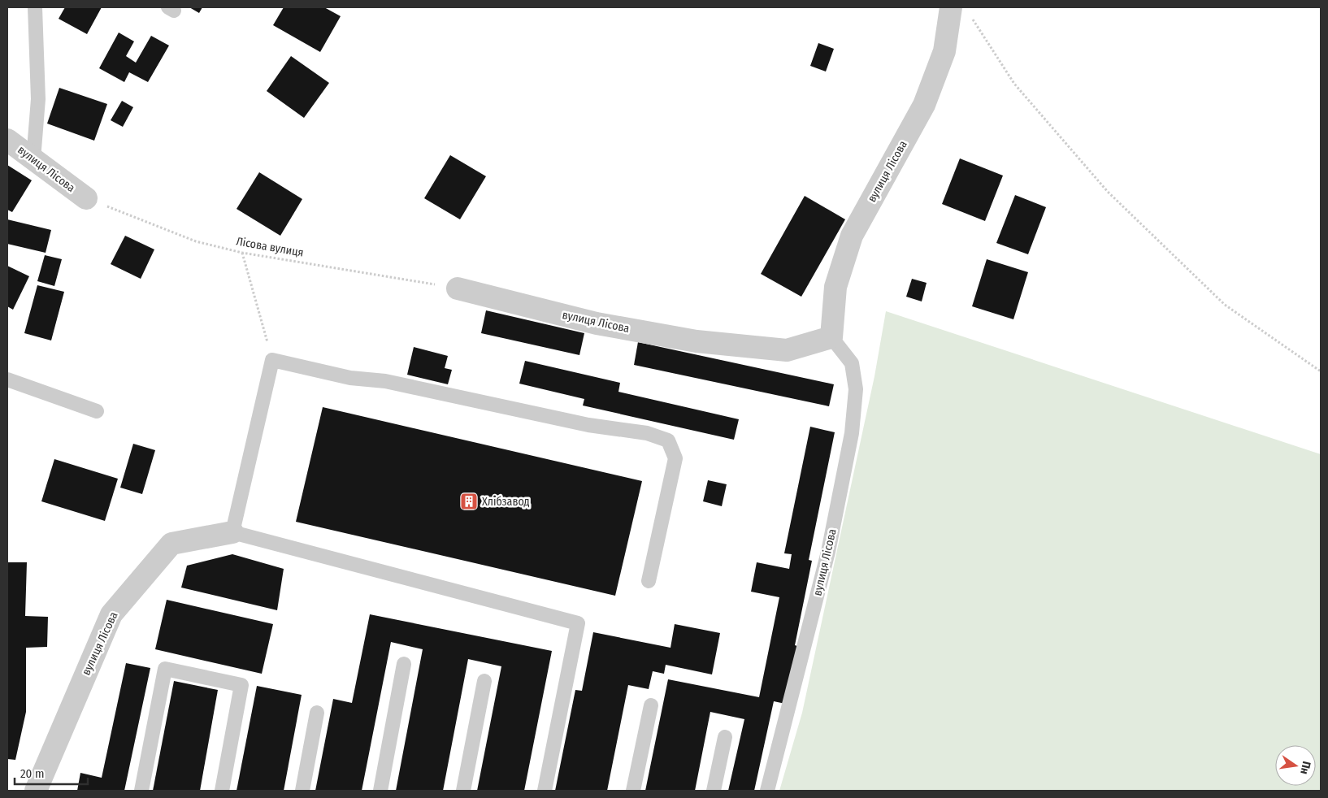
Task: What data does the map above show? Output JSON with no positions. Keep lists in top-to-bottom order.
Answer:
{
  "streets": {
    "street": ["вулиця Лісова"],
    "path": ["Лісова вулиця"]
  },
  "crossings": [
    ["вулиця Лісова", "Лісова вулиця"]
  ],
  "places": {
    "building": ["Хлібзавод"]
  },
  "scale_bar": "20 m",
  "north": "right"
}
